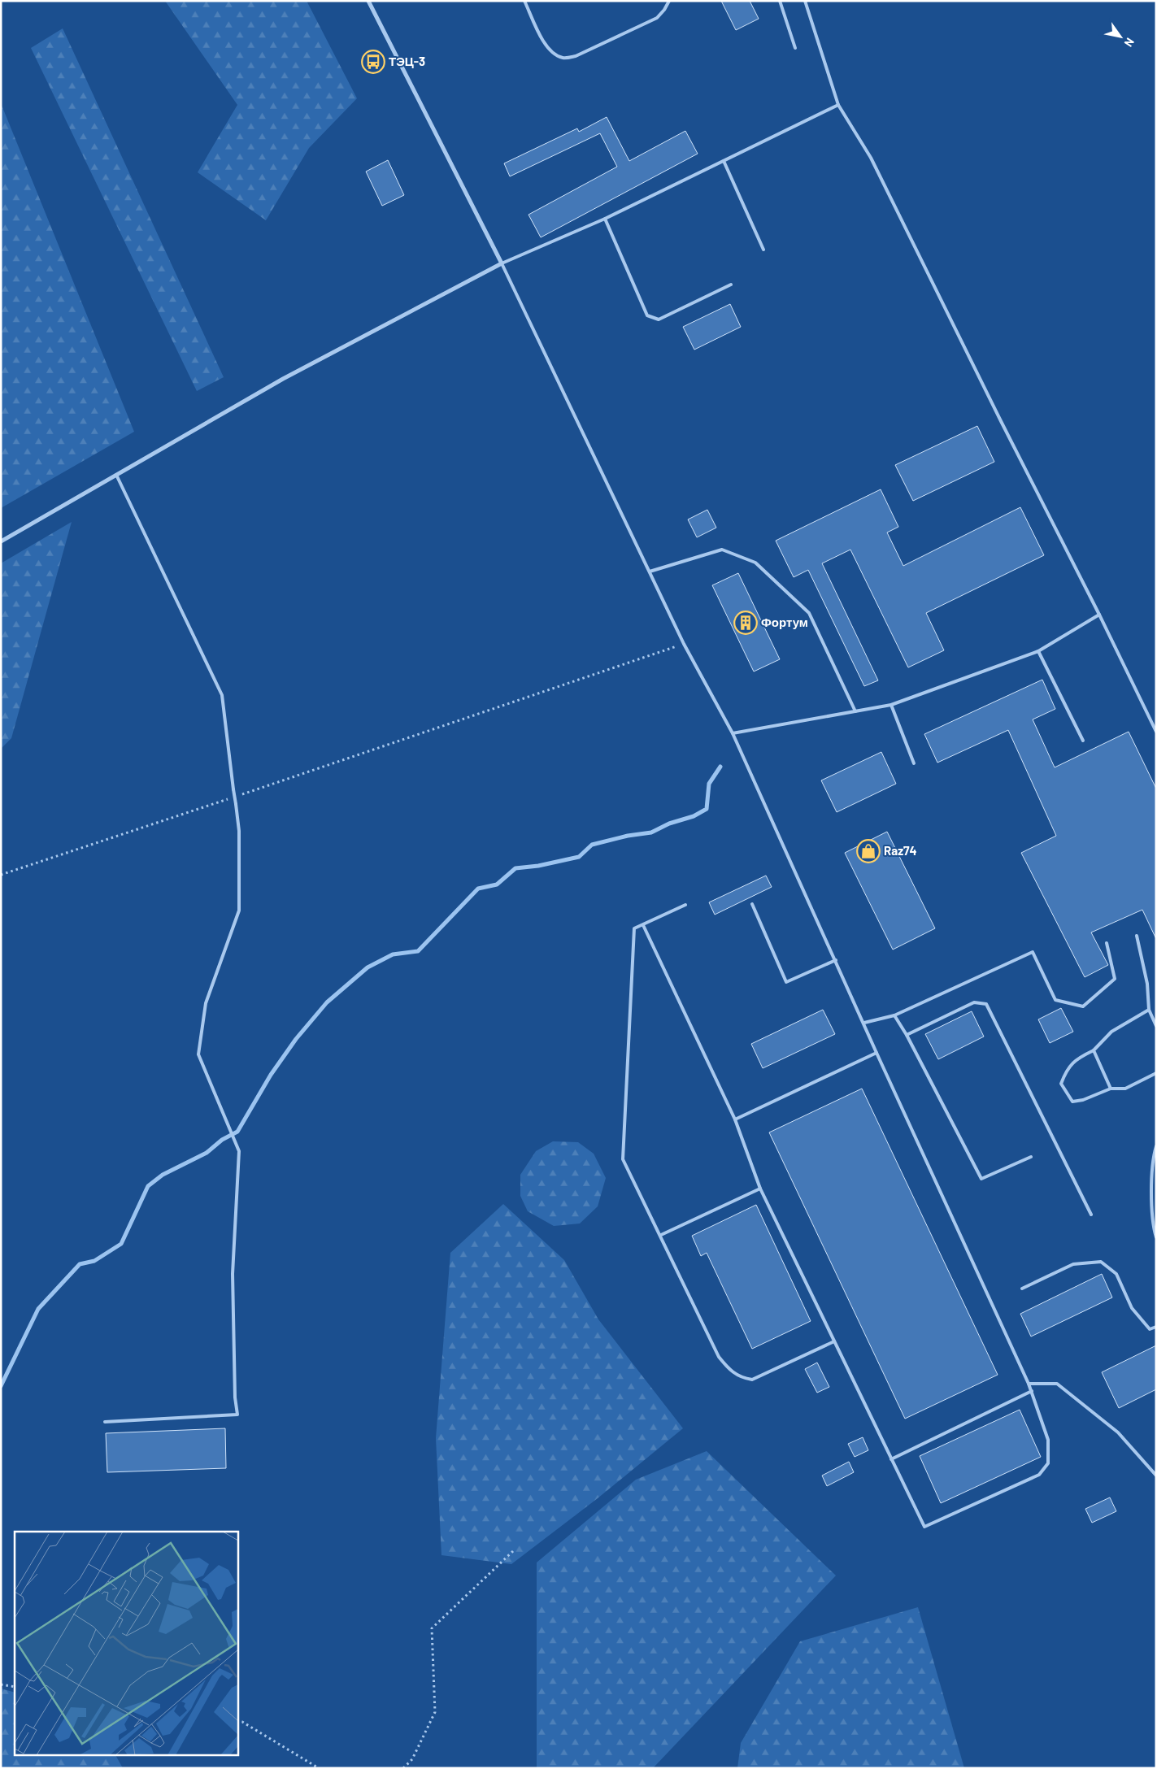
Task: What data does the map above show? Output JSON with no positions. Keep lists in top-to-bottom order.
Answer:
{
  "places": {
    "bus stop": ["ТЭЦ-3"],
    "building": ["Фортум"],
    "shop": ["Raz74"]
  },
  "north": "bottom right"
}
